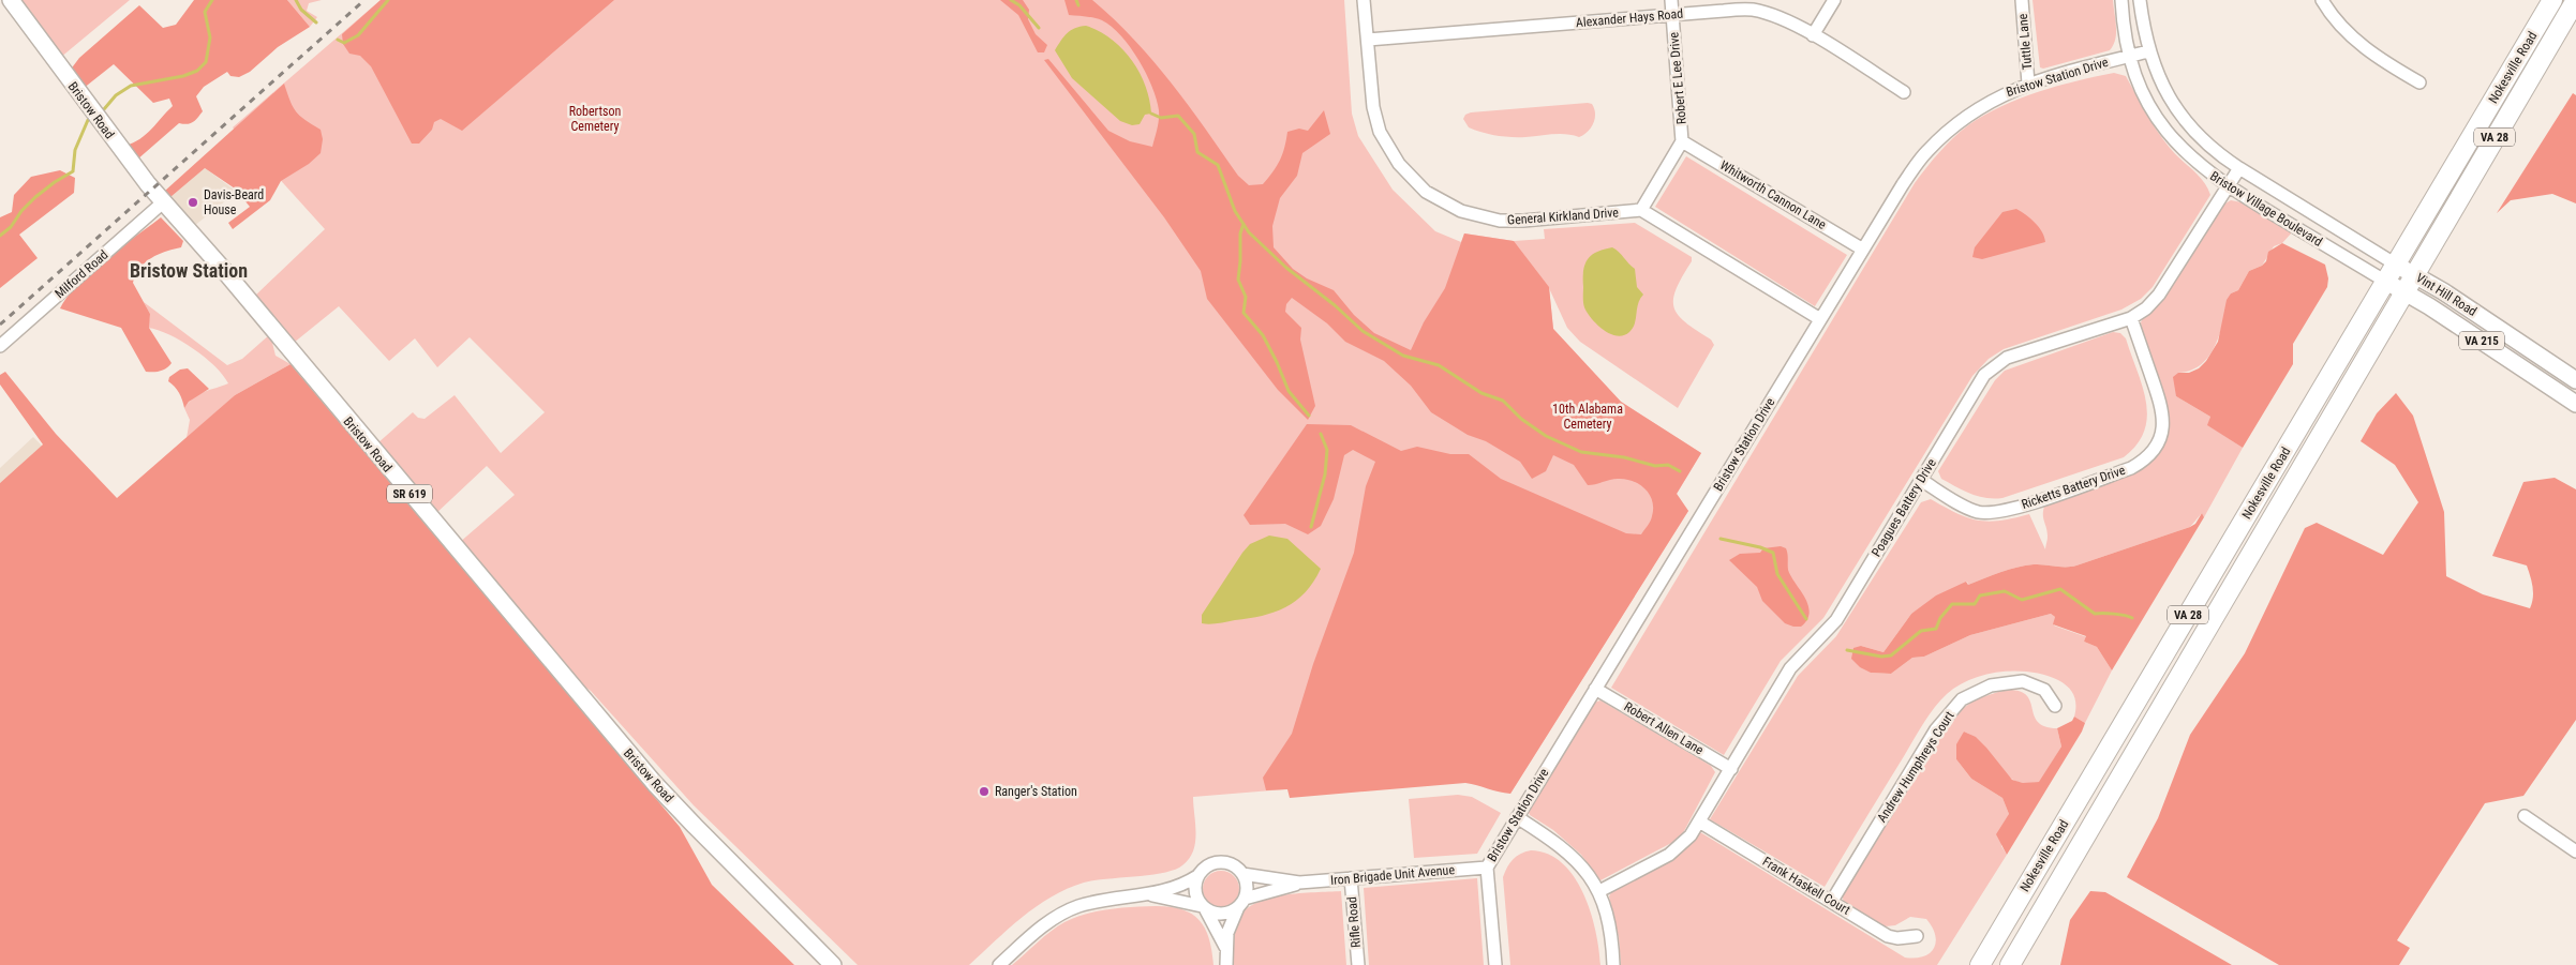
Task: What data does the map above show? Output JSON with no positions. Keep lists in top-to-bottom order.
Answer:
{
  "streets": {
    "highway": ["Nokesville Road", "VA 28"],
    "main road": [
      "Bristow Road",
      "Vint Hill Road",
      "VA 215",
      "SR 619"
    ],
    "street": [
      "Alexander Hays Road",
      "Tuttle Lane",
      "Bristow Station Drive",
      "Robert E Lee Drive",
      "Whitworth Cannon Lane",
      "Bristow Village Boulevard",
      "General Kirkland Drive",
      "Milford Road",
      "Ricketts Battery Drive",
      "Poagues Battery Drive",
      "Robert Allen Lane",
      "Andrew Humphreys Court",
      "Iron Brigade Unit Avenue",
      "Frank Haskell Court",
      "Rifle Road"
    ]
  },
  "crossings": [
    ["Alexander Hays Road", "Robert E Lee Drive"],
    ["Alexander Hays Road", "General Kirkland Drive"],
    ["Tuttle Lane", "Bristow Station Drive"],
    ["Nokesville Road", "Bristow Village Boulevard"],
    ["Nokesville Road", "Vint Hill Road"],
    ["Bristow Station Drive", "Whitworth Cannon Lane"],
    ["Bristow Station Drive", "Bristow Village Boulevard"],
    ["Bristow Station Drive", "Robert Allen Lane"],
    ["Bristow Station Drive", "Iron Brigade Unit Avenue"],
    ["Robert E Lee Drive", "Whitworth Cannon Lane"],
    ["Robert E Lee Drive", "General Kirkland Drive"],
    ["Bristow Road", "Milford Road"],
    ["Bristow Village Boulevard", "Vint Hill Road"],
    ["Bristow Village Boulevard", "Poagues Battery Drive"],
    ["Ricketts Battery Drive", "Poagues Battery Drive"],
    ["Poagues Battery Drive", "Robert Allen Lane"],
    ["Poagues Battery Drive", "Frank Haskell Court"],
    ["Andrew Humphreys Court", "Frank Haskell Court"],
    ["Iron Brigade Unit Avenue", "Rifle Road"]
  ],
  "districts": ["Bristow Station"],
  "parks": ["Robertson Cemetery", "10th Alabama Cemetery"],
  "places": ["Davis-Beard House", "Ranger's Station"]
}
